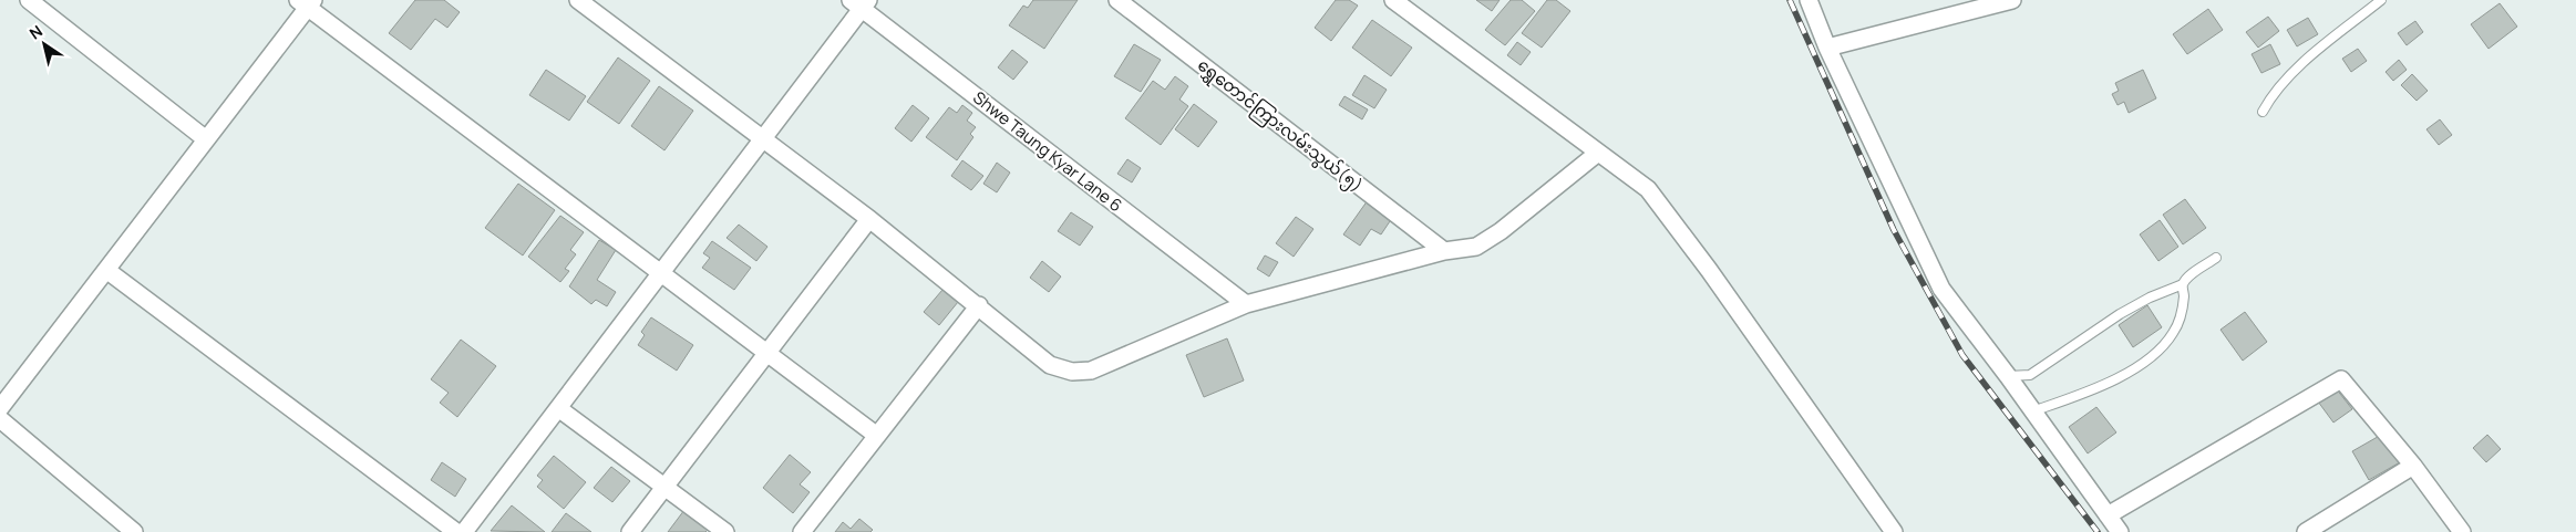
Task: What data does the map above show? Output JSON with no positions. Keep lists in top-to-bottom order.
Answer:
{
  "streets": {
    "street": ["ရွှေတောင်ကြားလမ်းသွယ်(၅)", "Shwe Taung Kyar Lane 6"]
  },
  "north": "top left"
}
